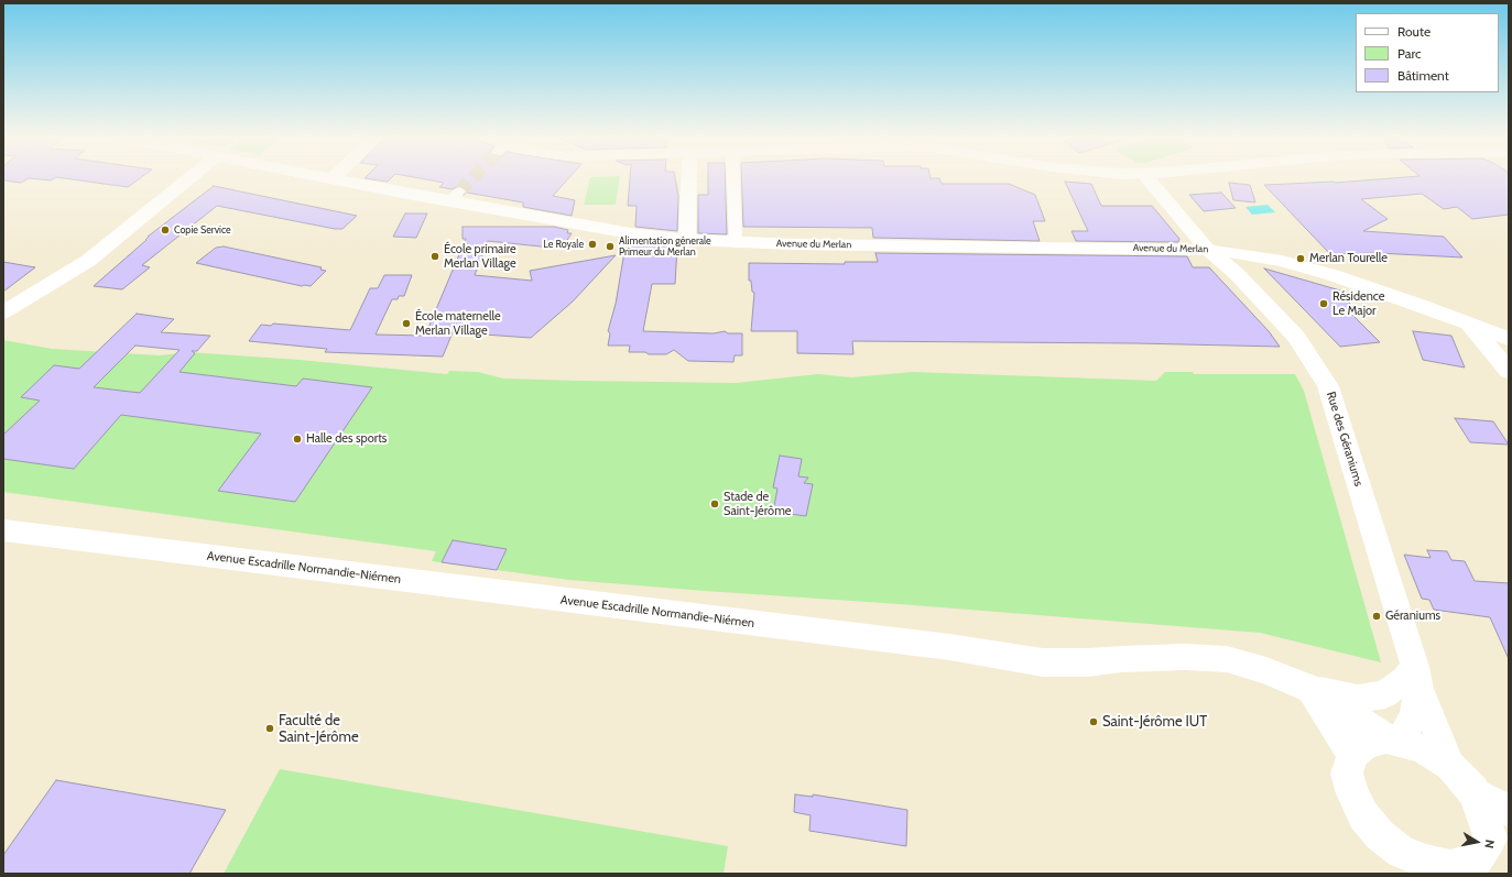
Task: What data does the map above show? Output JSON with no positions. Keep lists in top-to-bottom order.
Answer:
{
  "streets": {
    "street": ["Avenue du Merlan", "Rue des Géraniums", "Avenue Escadrille Normandie-Niémen"]
  },
  "crossings": [
    ["Avenue du Merlan", "Rue des Géraniums"],
    ["Rue des Géraniums", "Avenue Escadrille Normandie-Niémen"]
  ],
  "places": [
    "Copie Service",
    "Le Royale",
    "Alimentation génerale Primeur du Merlan",
    "École primaire Merlan Village",
    "Merlan Tourelle",
    "Résidence Le Major",
    "École maternelle Merlan Village",
    "Halle des sports",
    "Stade de Saint-Jérôme",
    "Géraniums",
    "Saint-Jérôme IUT",
    "Faculté de Saint-Jérôme"
  ],
  "legend": ["Route", "Parc", "Bâtiment"],
  "north": "right"
}
